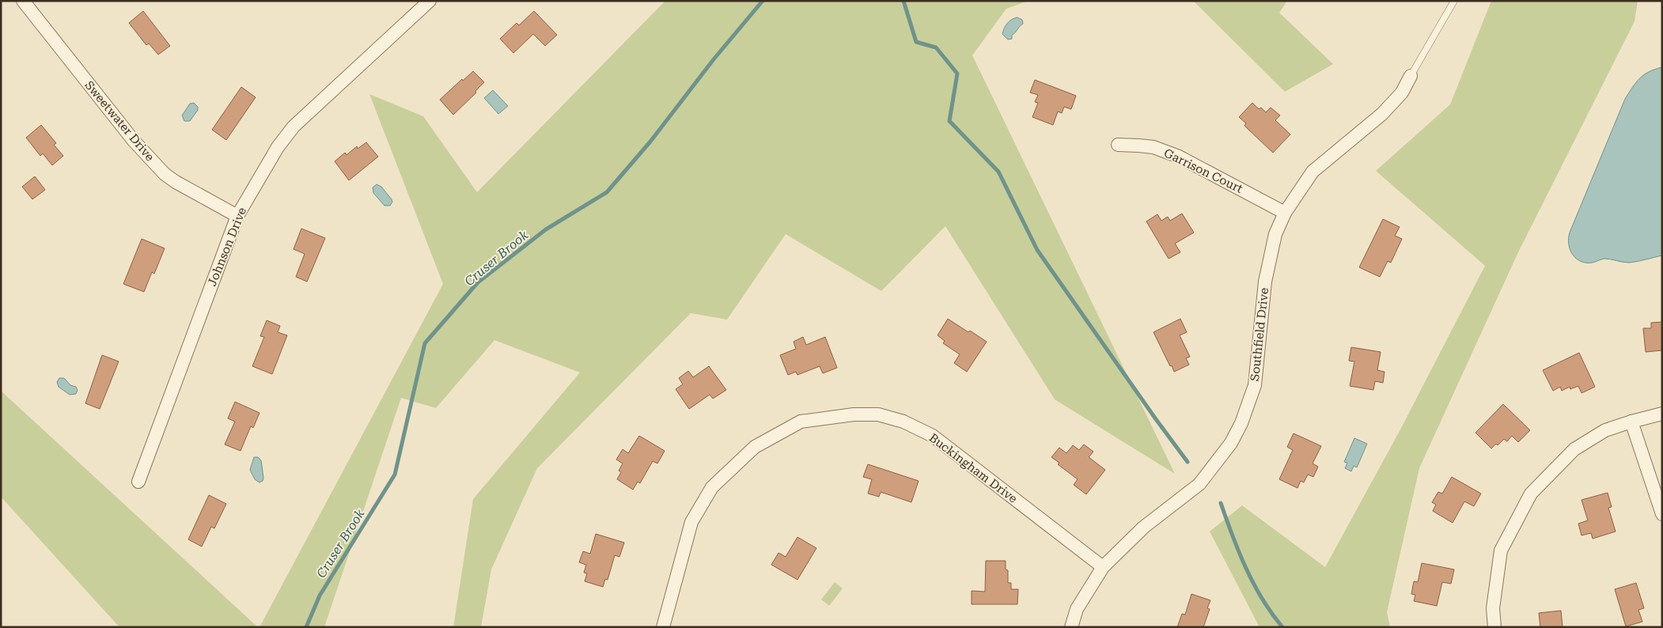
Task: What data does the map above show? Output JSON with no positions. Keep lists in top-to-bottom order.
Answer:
{
  "streets": {
    "street": [
      "Sweetwater Drive",
      "Garrison Court",
      "Johnson Drive",
      "Southfield Drive",
      "Buckingham Drive"
    ]
  },
  "crossings": [
    ["Sweetwater Drive", "Johnson Drive"],
    ["Garrison Court", "Southfield Drive"],
    ["Southfield Drive", "Buckingham Drive"]
  ],
  "water": ["Cruser Brook"]
}
